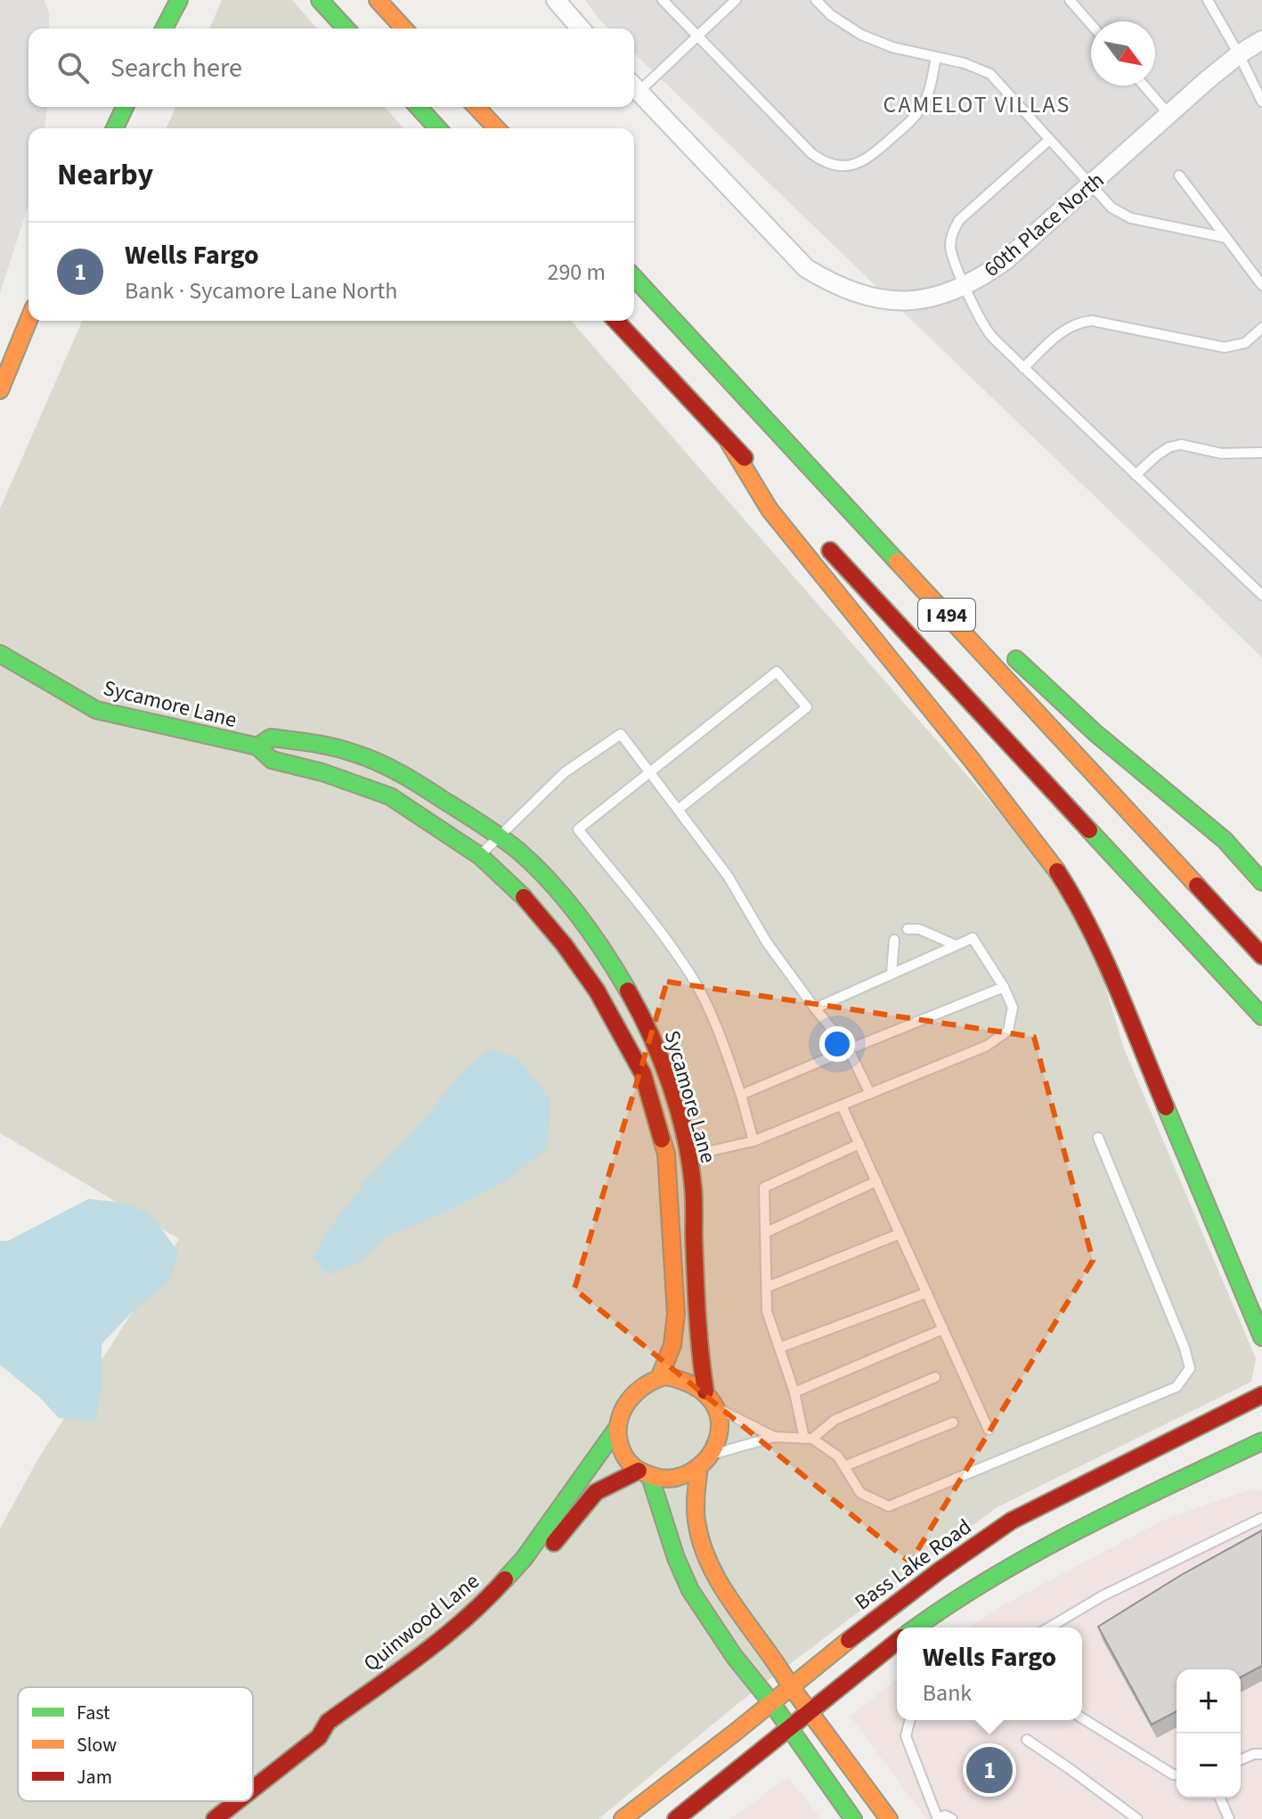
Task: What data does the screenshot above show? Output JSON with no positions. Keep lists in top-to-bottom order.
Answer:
{
  "streets": {
    "main road": [
      "I 494",
      "Sycamore Lane",
      "Bass Lake Road",
      "Quinwood Lane"
    ],
    "street": ["60th Place North"]
  },
  "crossings": [
    ["Sycamore Lane", "Quinwood Lane"]
  ],
  "districts": ["CAMELOT VILLAS"],
  "legend": ["Fast", "Slow", "Jam"],
  "north": "bottom right",
  "page": {
    "search": "Search here",
    "heading": "Nearby",
    "list": [
      {
        "mark": "1",
        "name": "Wells Fargo",
        "note": "Bank · Sycamore Lane North",
        "value": "290 m"
      }
    ],
    "popup": ["Wells Fargo", "Bank"],
    "map_buttons": ["+", "−"],
    "pins": "1"
  }
}
